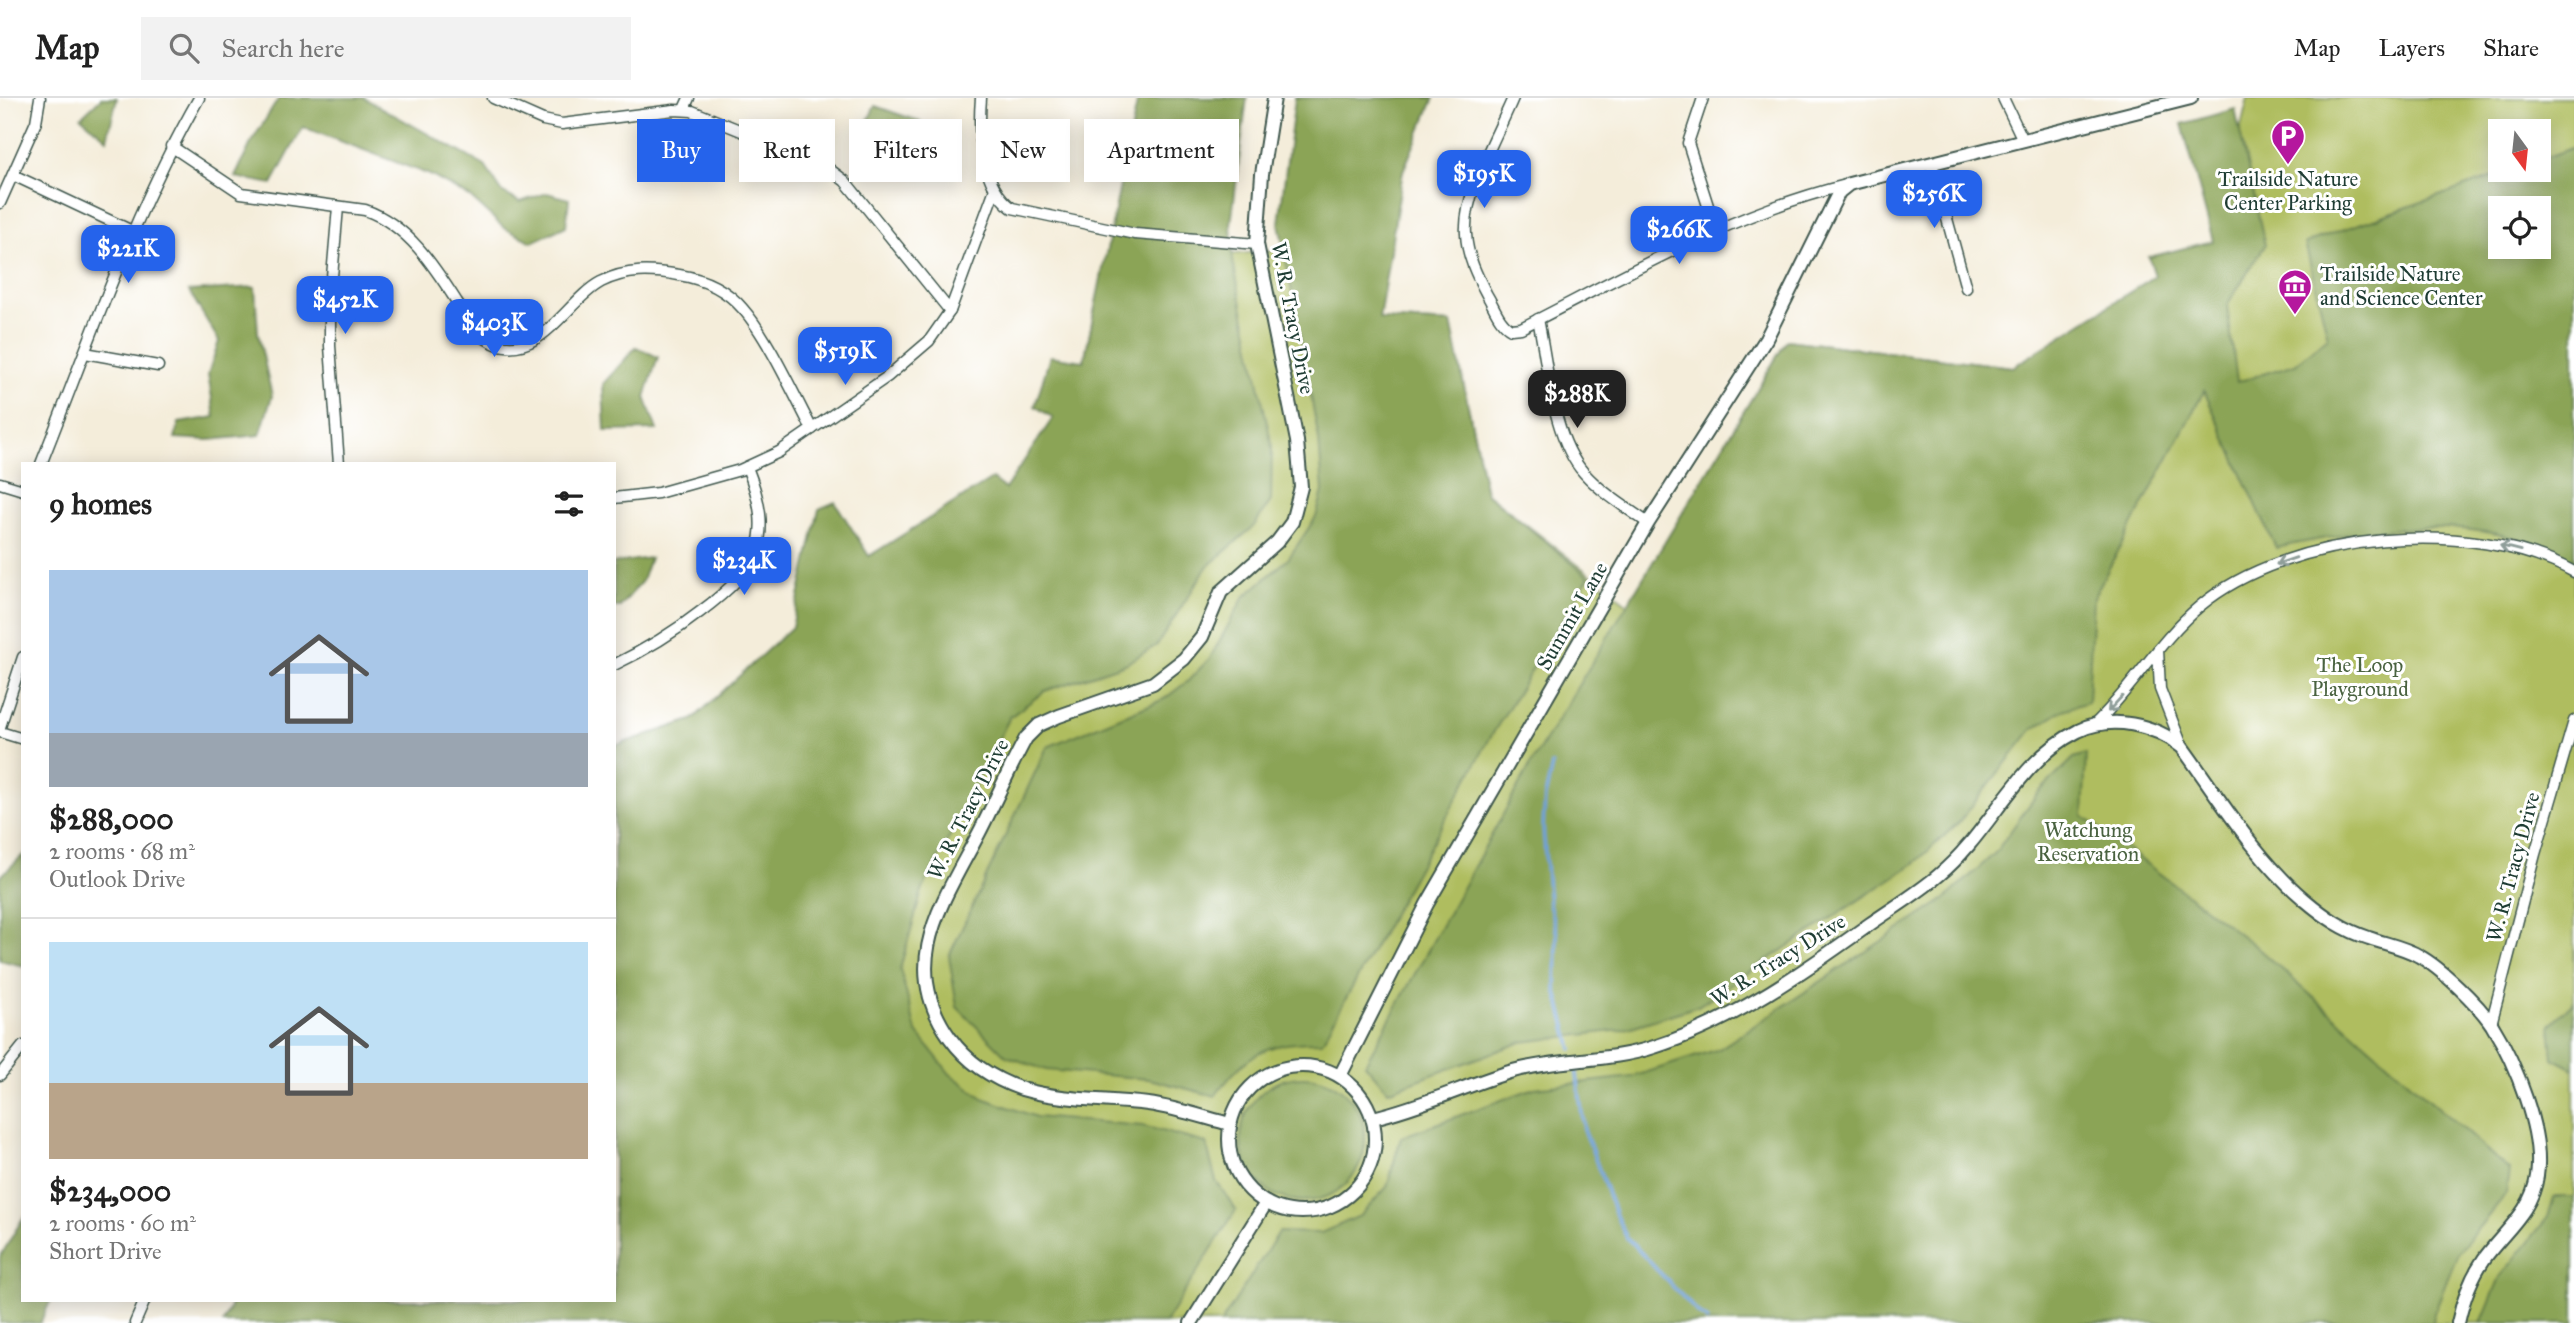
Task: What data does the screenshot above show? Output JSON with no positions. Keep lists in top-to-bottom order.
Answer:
{
  "streets": {
    "street": ["W. R. Tracy Drive", "Summit Lane"]
  },
  "crossings": [
    ["W. R. Tracy Drive", "Summit Lane"]
  ],
  "parks": ["The Loop Playground", "Watchung Reservation"],
  "places": {
    "parking": ["Trailside Nature Center Parking"],
    "museum": ["Trailside Nature and Science Center"]
  },
  "north": "bottom",
  "page": {
    "header": "Map",
    "search": "Search here",
    "nav": ["Map", "Layers", "Share"],
    "chip": [
      "Buy",
      "Rent",
      "Filters",
      "New",
      "Apartment"
    ],
    "price": [
      "$195K",
      "$256K",
      "$266K",
      "$221K",
      "$452K",
      "$403K",
      "$519K",
      "$288K",
      "$234K"
    ],
    "heading": "9 homes",
    "list": [
      {
        "name": "$288,000",
        "note": "2 rooms · 68 m² · Outlook Drive"
      },
      {
        "name": "$234,000",
        "note": "2 rooms · 60 m² · Short Drive"
      }
    ]
  }
}
